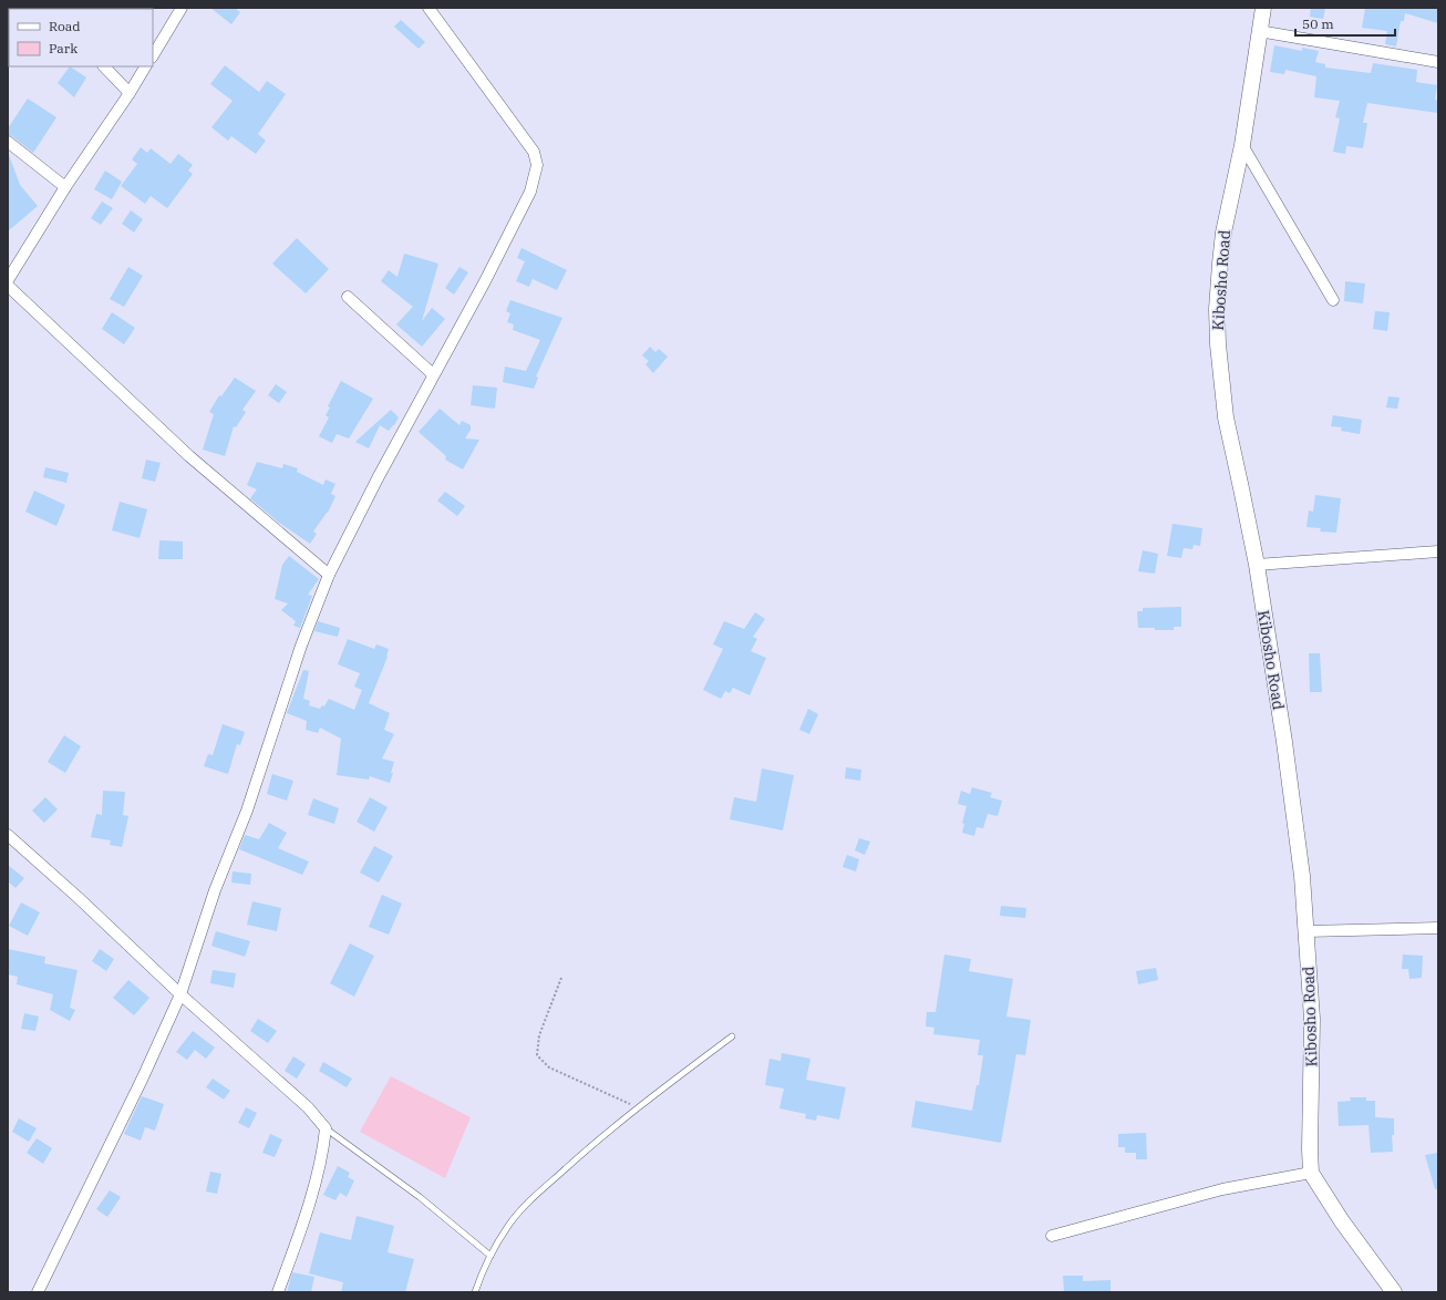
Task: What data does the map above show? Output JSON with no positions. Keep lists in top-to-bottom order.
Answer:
{
  "streets": {
    "main road": ["Kibosho Road"]
  },
  "legend": ["Road", "Park"],
  "scale_bar": "50 m"
}
